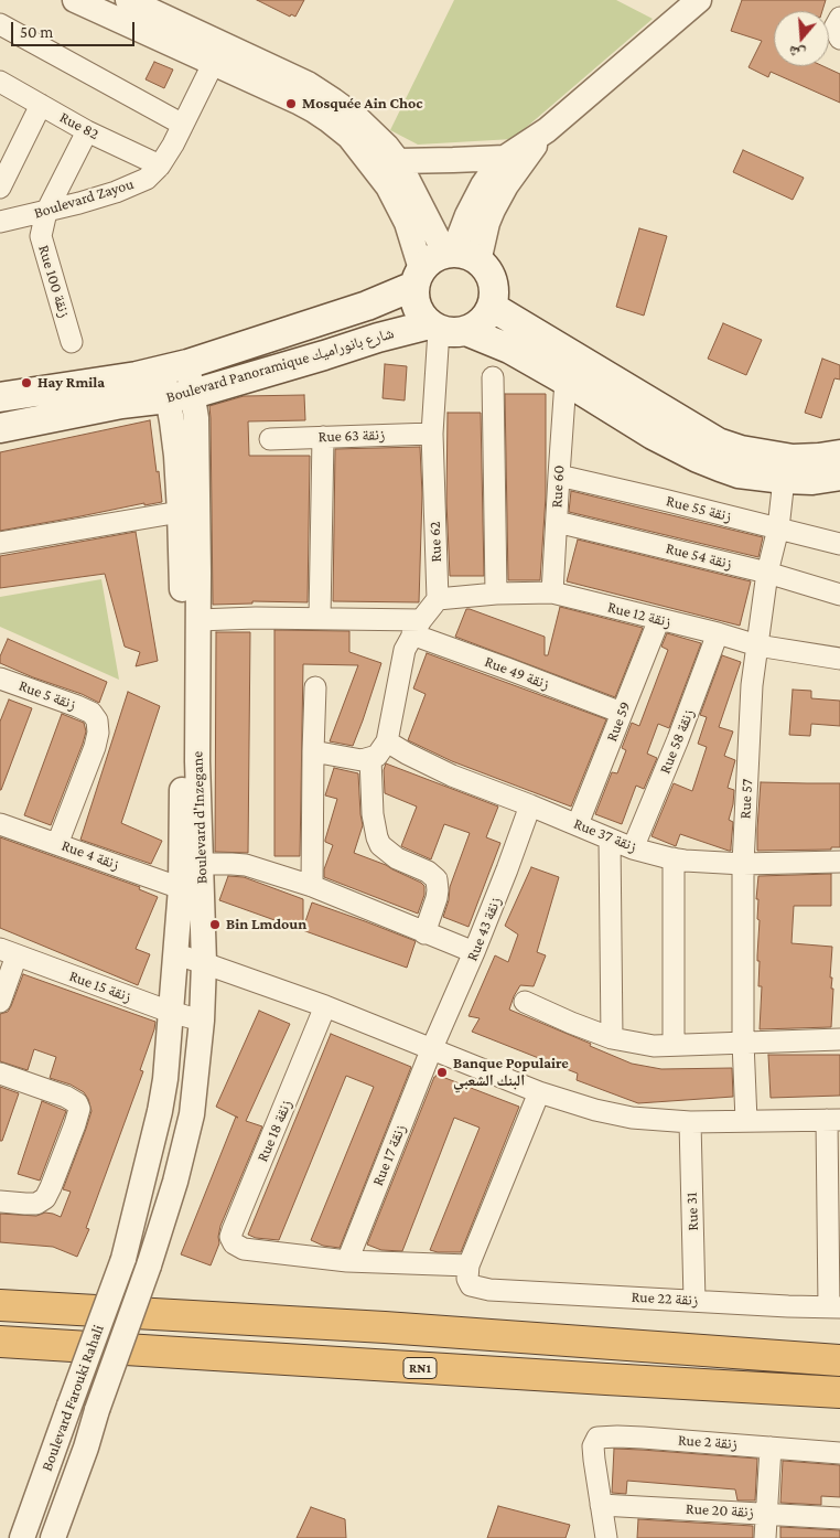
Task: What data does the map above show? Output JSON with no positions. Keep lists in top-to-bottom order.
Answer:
{
  "streets": {
    "highway": ["RN1"],
    "main road": ["Boulevard Panoramique شارع بانوراميك"],
    "street": [
      "Rue 82",
      "Boulevard Zayou",
      "Rue 100 زنقة",
      "Rue 63 زنقة",
      "Rue 60",
      "Rue 55 زنقة",
      "Rue 62",
      "Rue 54 زنقة",
      "Rue 12 زنقة",
      "Rue 49 زنقة",
      "Rue 5 زنقة",
      "Rue 59",
      "Rue 58 زنقة",
      "Rue 57",
      "Boulevard d'Inzegane",
      "Rue 37 زنقة",
      "Rue 4 زنقة",
      "Rue 43 زنقة",
      "Rue 15 زنقة",
      "Rue 18 زنقة",
      "Rue 17 زنقة",
      "Rue 31",
      "Rue 22 زنقة",
      "Boulevard Farouki Rahali",
      "Rue 2 زنقة",
      "Rue 20 زنقة"
    ]
  },
  "crossings": [
    ["Rue 82", "Boulevard Zayou"],
    ["Rue 82", "Rue 100 زنقة"],
    ["Boulevard Zayou", "Rue 100 زنقة"],
    ["Boulevard Panoramique شارع بانوراميك", "Rue 62"],
    ["Boulevard Panoramique شارع بانوراميك", "Boulevard d'Inzegane"],
    ["Rue 63 زنقة", "Rue 62"],
    ["Rue 60", "Rue 55 زنقة"],
    ["Rue 60", "Rue 54 زنقة"],
    ["Rue 60", "Rue 12 زنقة"],
    ["Rue 55 زنقة", "Rue 57"],
    ["Rue 62", "Rue 12 زنقة"],
    ["Rue 54 زنقة", "Rue 57"],
    ["Rue 12 زنقة", "Rue 59"],
    ["Rue 12 زنقة", "Rue 58 زنقة"],
    ["Rue 12 زنقة", "Rue 57"],
    ["Rue 49 زنقة", "Rue 59"],
    ["Rue 49 زنقة", "Boulevard d'Inzegane"],
    ["Rue 5 زنقة", "Rue 4 زنقة"],
    ["Rue 59", "Rue 37 زنقة"],
    ["Rue 58 زنقة", "Rue 37 زنقة"],
    ["Rue 57", "Rue 37 زنقة"],
    ["Boulevard d'Inzegane", "Rue 4 زنقة"],
    ["Boulevard d'Inzegane", "Rue 15 زنقة"],
    ["Boulevard d'Inzegane", "Boulevard Farouki Rahali"],
    ["Rue 37 زنقة", "Rue 43 زنقة"],
    ["Rue 43 زنقة", "Rue 17 زنقة"],
    ["Rue 18 زنقة", "Rue 17 زنقة"],
    ["Rue 31", "Rue 22 زنقة"],
    ["Rue 2 زنقة", "Rue 20 زنقة"]
  ],
  "places": [
    "Mosquée Ain Choc",
    "Hay Rmila",
    "Bin Lmdoun",
    "Banque Populaire البنك الشعبي"
  ],
  "scale_bar": "50 m",
  "north": "bottom"
}
